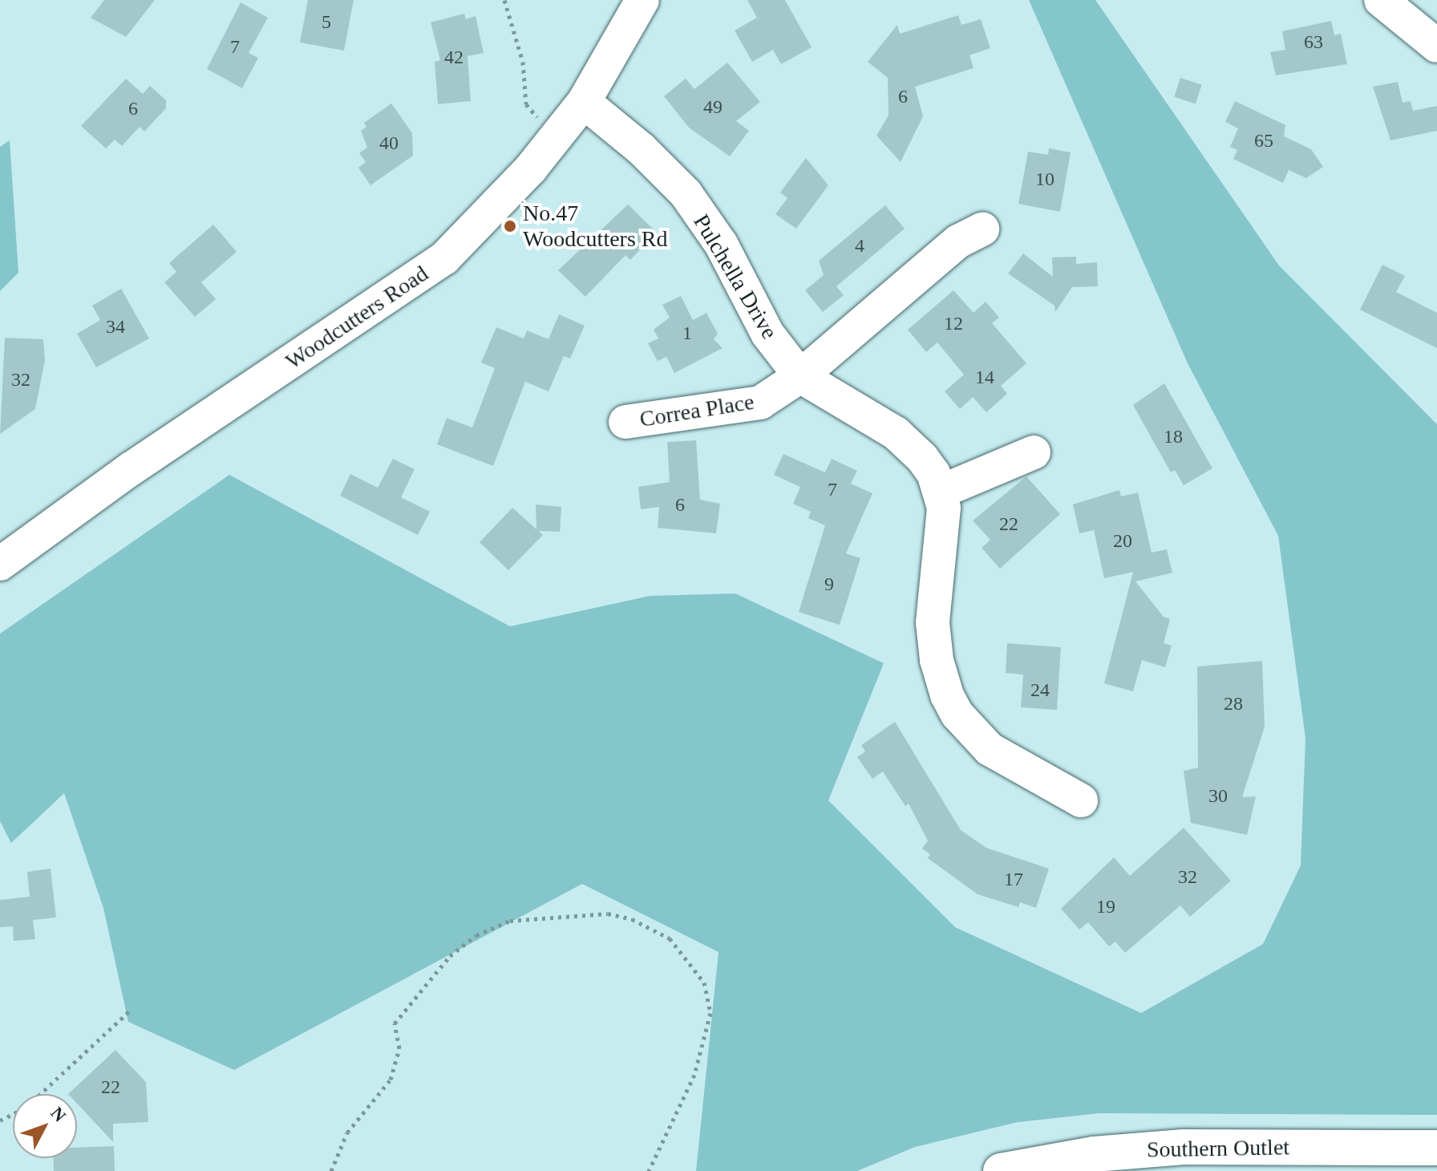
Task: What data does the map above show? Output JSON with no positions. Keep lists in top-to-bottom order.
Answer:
{
  "streets": {
    "highway": ["Southern Outlet"],
    "street": ["Pulchella Drive", "Woodcutters Road", "Correa Place"]
  },
  "crossings": [
    ["Pulchella Drive", "Woodcutters Road"],
    ["Pulchella Drive", "Correa Place"]
  ],
  "places": ["No.47 Woodcutters Rd"],
  "house_numbers": [
    "5",
    "63",
    "7",
    "42",
    "6",
    "49",
    "6",
    "65",
    "40",
    "10",
    "4",
    "12",
    "34",
    "1",
    "14",
    "32",
    "18",
    "7",
    "6",
    "22",
    "20",
    "9",
    "24",
    "28",
    "30",
    "32",
    "17",
    "19",
    "22"
  ],
  "north": "top right"
}
